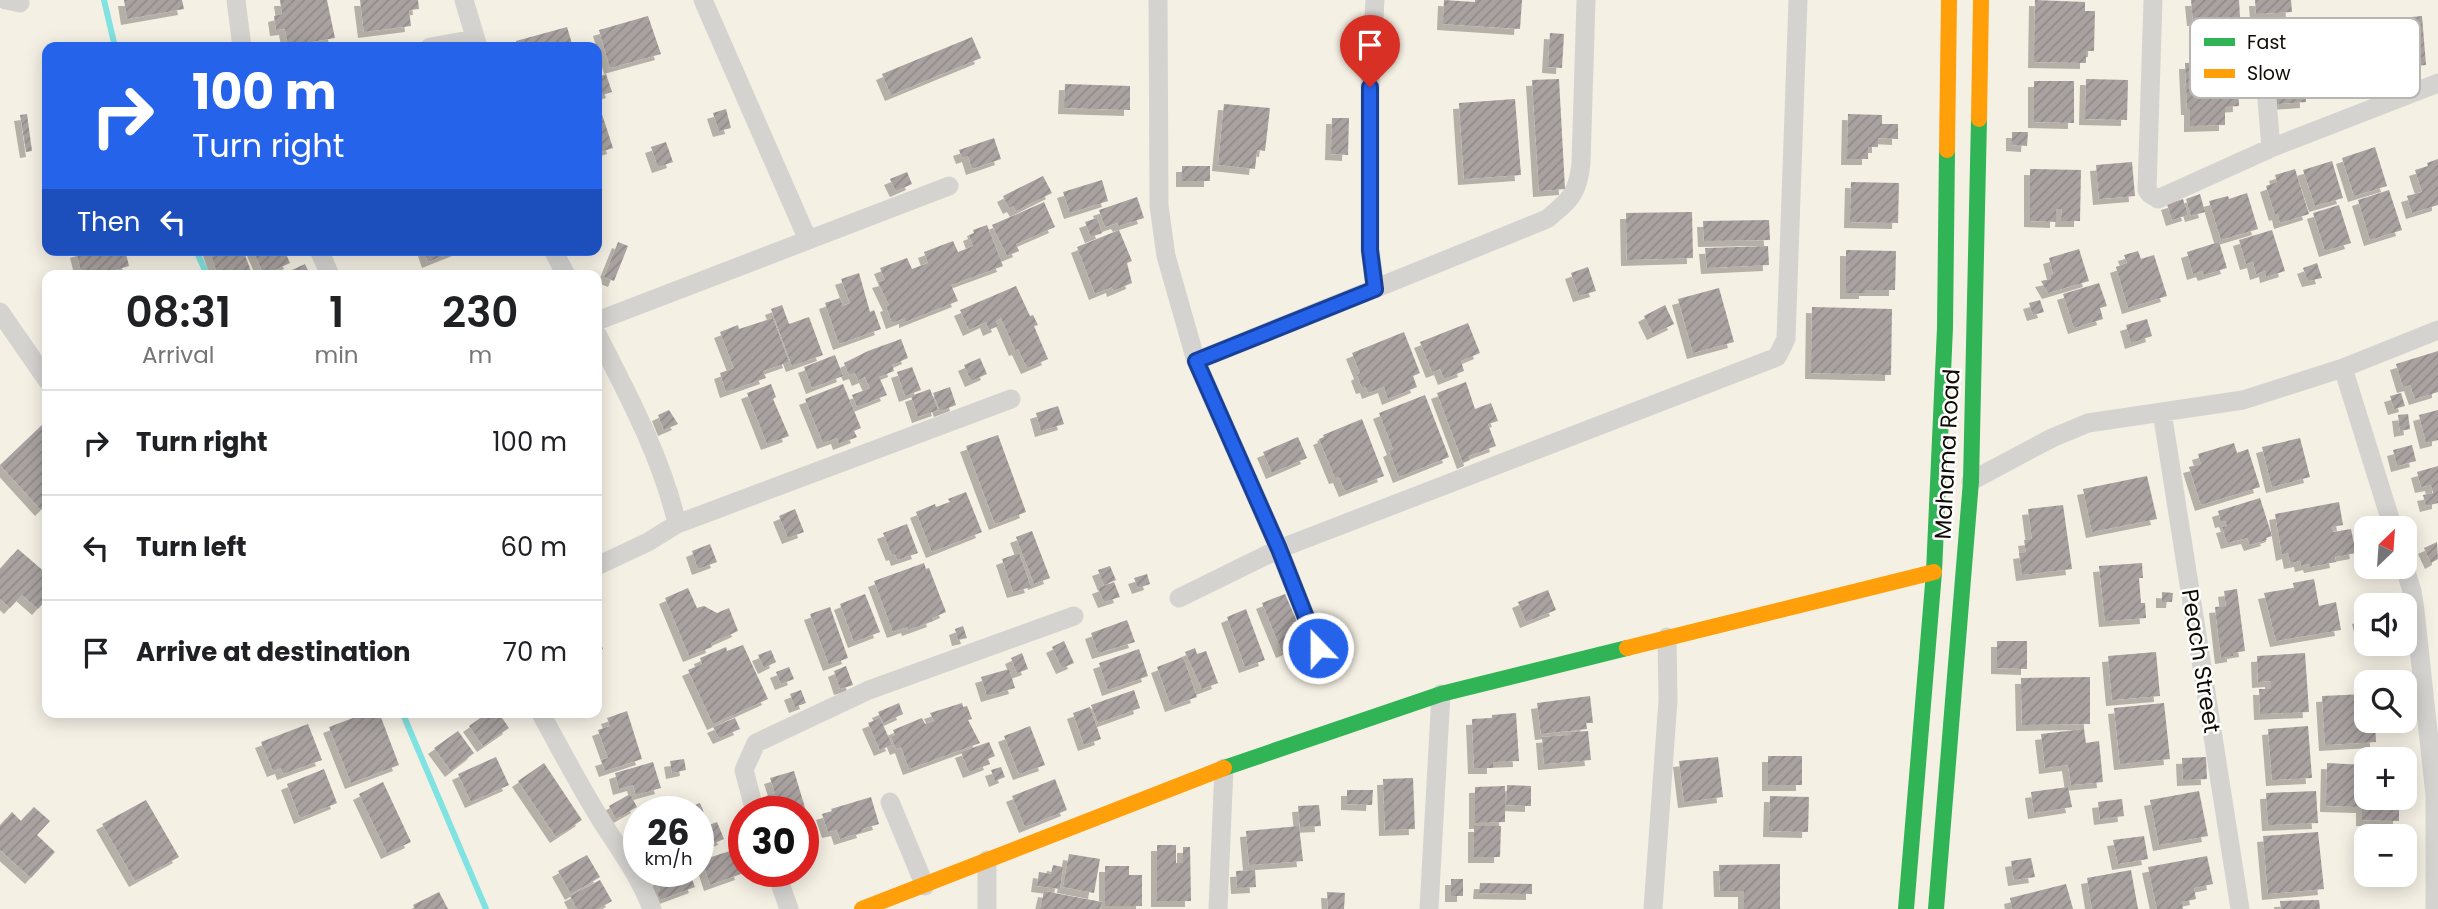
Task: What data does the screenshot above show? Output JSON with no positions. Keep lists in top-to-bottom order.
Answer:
{
  "streets": {
    "street": ["Mahama Road", "Peach Street"]
  },
  "legend": ["Fast", "Slow"],
  "north": "top right",
  "page": {
    "turn": ["100 m", "Turn right"],
    "then": "Then",
    "eta": [
      "08:31",
      "Arrival",
      "1",
      "min",
      "230",
      "m"
    ],
    "list": [
      {
        "name": "Turn right",
        "value": "100 m"
      },
      {
        "name": "Turn left",
        "value": "60 m"
      },
      {
        "name": "Arrive at destination",
        "value": "70 m"
      }
    ],
    "map_buttons": ["+", "−"],
    "speed": "26 km/h",
    "limit": "30"
  }
}
